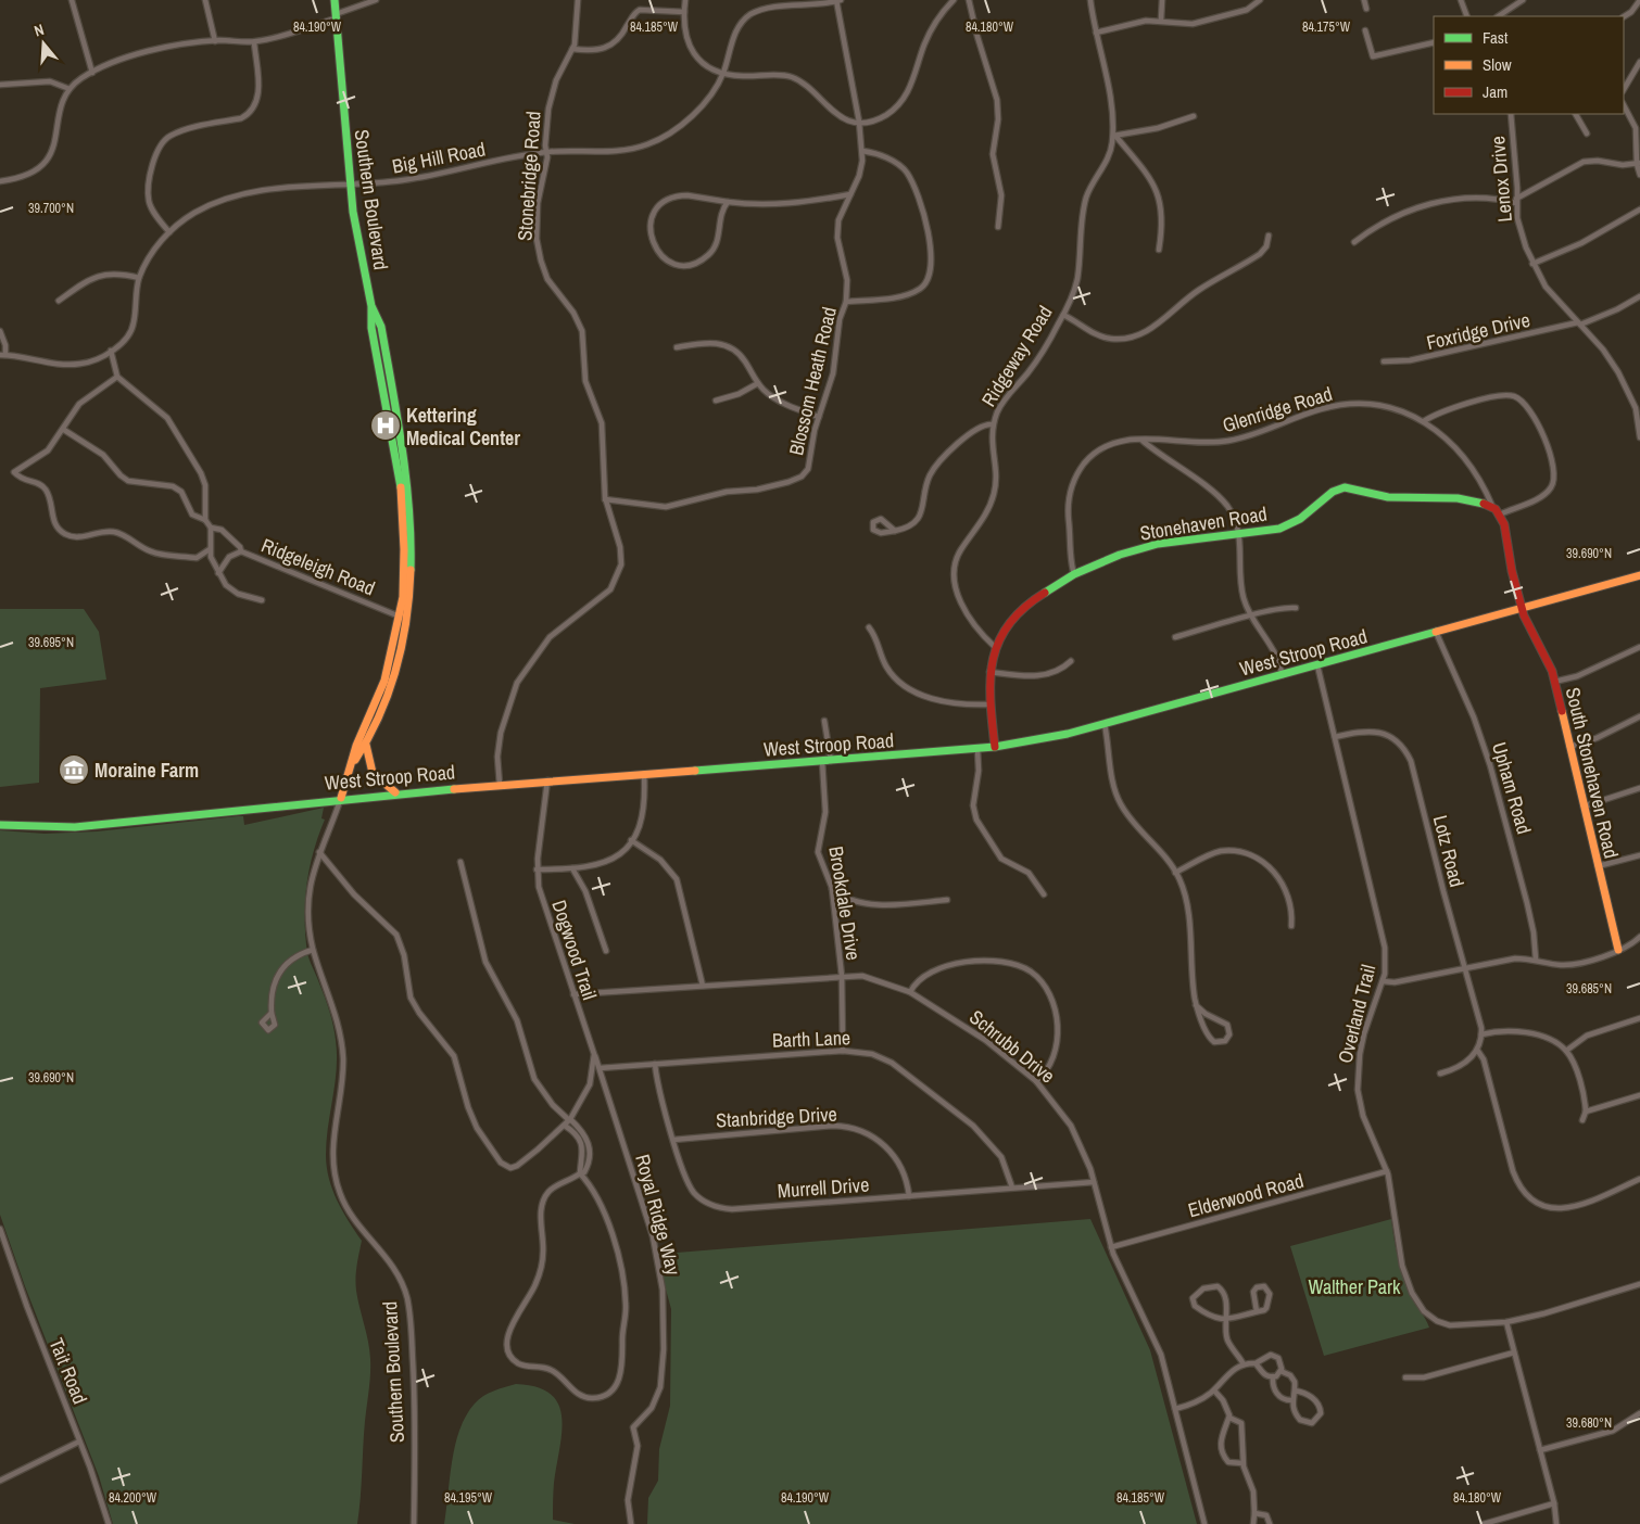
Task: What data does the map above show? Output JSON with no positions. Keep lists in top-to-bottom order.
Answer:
{
  "streets": {
    "street": [
      "Big Hill Road",
      "Stonebridge Road",
      "Lenox Drive",
      "Southern Boulevard",
      "Foxridge Drive",
      "Ridgeway Road",
      "Blossom Heath Road",
      "Glenridge Road",
      "Stonehaven Road",
      "Ridgeleigh Road",
      "West Stroop Road",
      "South Stonehaven Road",
      "Upham Road",
      "Lotz Road",
      "Brookdale Drive",
      "Dogwood Trail",
      "Overland Trail",
      "Barth Lane",
      "Schrubb Drive",
      "Stanbridge Drive",
      "Murrell Drive",
      "Elderwood Road",
      "Royal Ridge Way",
      "Tait Road"
    ]
  },
  "crossings": [
    ["Big Hill Road", "Stonebridge Road"],
    ["Big Hill Road", "Southern Boulevard"],
    ["Big Hill Road", "Blossom Heath Road"],
    ["Stonebridge Road", "Blossom Heath Road"],
    ["Stonebridge Road", "West Stroop Road"],
    ["Lenox Drive", "Foxridge Drive"],
    ["Southern Boulevard", "Ridgeleigh Road"],
    ["Southern Boulevard", "West Stroop Road"],
    ["Ridgeway Road", "Stonehaven Road"],
    ["Glenridge Road", "Stonehaven Road"],
    ["West Stroop Road", "South Stonehaven Road"],
    ["West Stroop Road", "Upham Road"],
    ["West Stroop Road", "Brookdale Drive"],
    ["West Stroop Road", "Dogwood Trail"],
    ["West Stroop Road", "Overland Trail"],
    ["Lotz Road", "Overland Trail"],
    ["Brookdale Drive", "Barth Lane"],
    ["Brookdale Drive", "Schrubb Drive"],
    ["Dogwood Trail", "Schrubb Drive"],
    ["Overland Trail", "Elderwood Road"],
    ["Barth Lane", "Murrell Drive"],
    ["Barth Lane", "Royal Ridge Way"],
    ["Schrubb Drive", "Murrell Drive"],
    ["Schrubb Drive", "Elderwood Road"],
    ["Stanbridge Drive", "Murrell Drive"]
  ],
  "parks": ["Walther Park"],
  "places": {
    "hospital": ["Kettering Medical Center"],
    "museum": ["Moraine Farm"]
  },
  "legend": ["Fast", "Slow", "Jam"],
  "north": "top",
  "coordinates": [
    "84.190°W",
    "84.185°W",
    "84.180°W",
    "84.175°W",
    "39.700°N",
    "39.690°N",
    "39.695°N",
    "39.685°N",
    "39.680°N",
    "84.200°W",
    "84.195°W"
  ]
}
